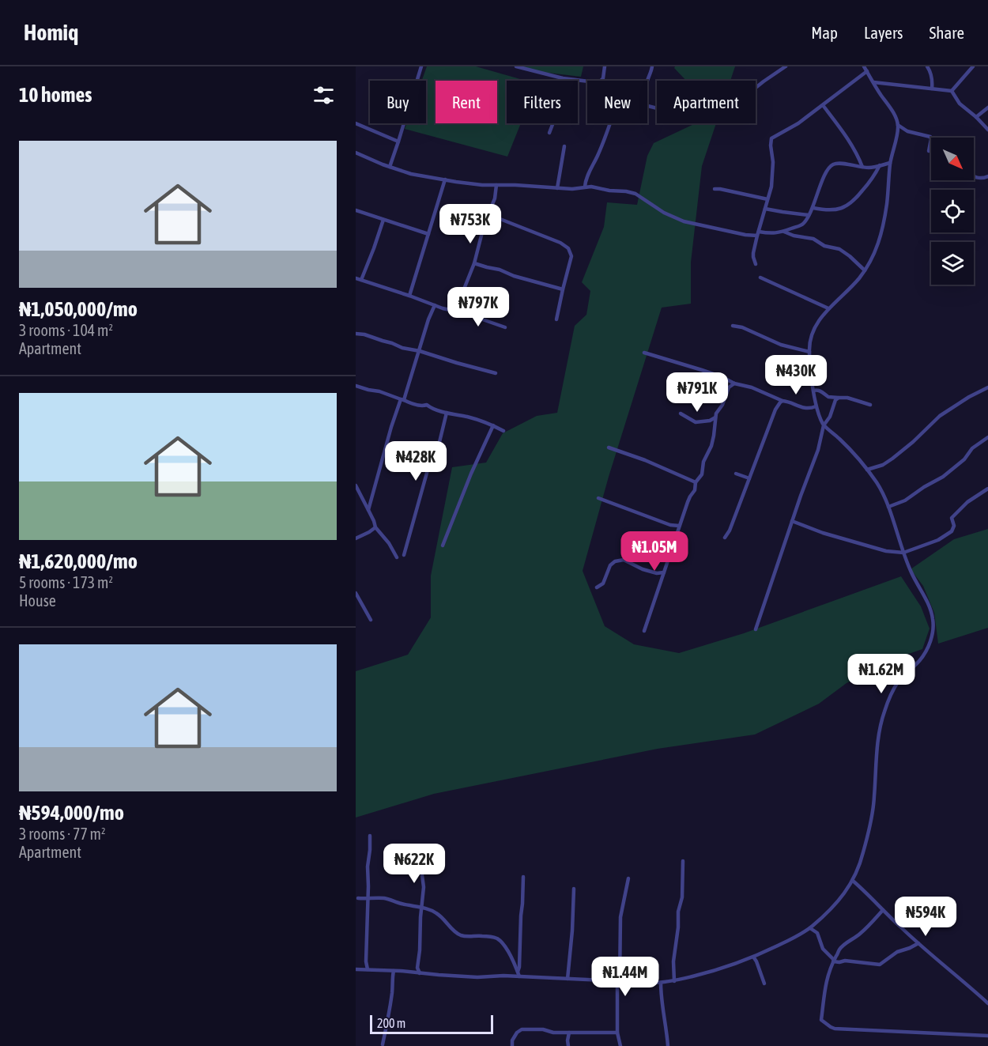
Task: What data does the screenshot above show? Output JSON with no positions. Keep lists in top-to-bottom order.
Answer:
{
  "scale_bar": "200 m",
  "north": "bottom right",
  "page": {
    "header": "Homiq",
    "nav": ["Map", "Layers", "Share"],
    "heading": "10 homes",
    "chip": [
      "Buy",
      "Rent",
      "Filters",
      "New",
      "Apartment"
    ],
    "list": [
      {
        "name": "₦1,050,000/mo",
        "note": "3 rooms · 104 m² · Apartment"
      },
      {
        "name": "₦1,620,000/mo",
        "note": "5 rooms · 173 m² · House"
      },
      {
        "name": "₦594,000/mo",
        "note": "3 rooms · 77 m² · Apartment"
      }
    ],
    "price": [
      "₦753K",
      "₦797K",
      "₦430K",
      "₦791K",
      "₦428K",
      "₦1.05M",
      "₦1.62M",
      "₦622K",
      "₦594K",
      "₦1.44M"
    ],
    "scale": "200 m"
  }
}
